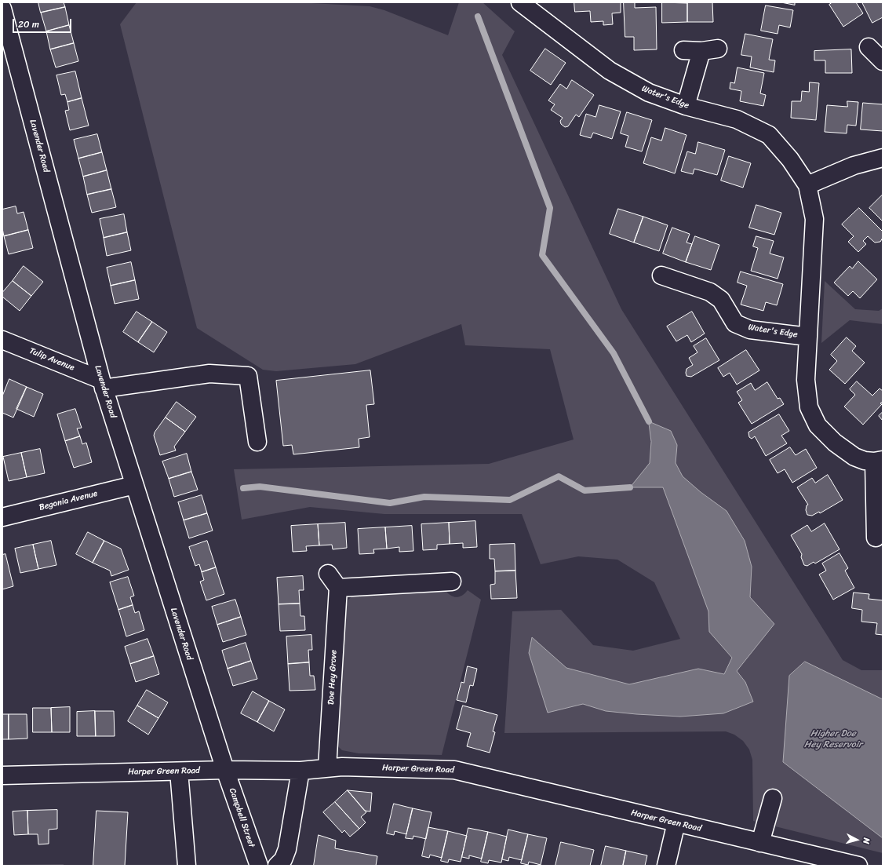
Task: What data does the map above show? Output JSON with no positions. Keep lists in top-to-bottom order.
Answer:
{
  "streets": {
    "street": [
      "Water's Edge",
      "Lavender Road",
      "Tulip Avenue",
      "Begonia Avenue",
      "Doe Hey Grove",
      "Harper Green Road",
      "Campbell Street"
    ]
  },
  "crossings": [
    ["Lavender Road", "Tulip Avenue"],
    ["Lavender Road", "Begonia Avenue"],
    ["Lavender Road", "Harper Green Road"],
    ["Lavender Road", "Campbell Street"],
    ["Doe Hey Grove", "Harper Green Road"],
    ["Harper Green Road", "Campbell Street"]
  ],
  "water": ["Higher Doe Hey Reservoir"],
  "scale_bar": "20 m",
  "north": "right"
}
